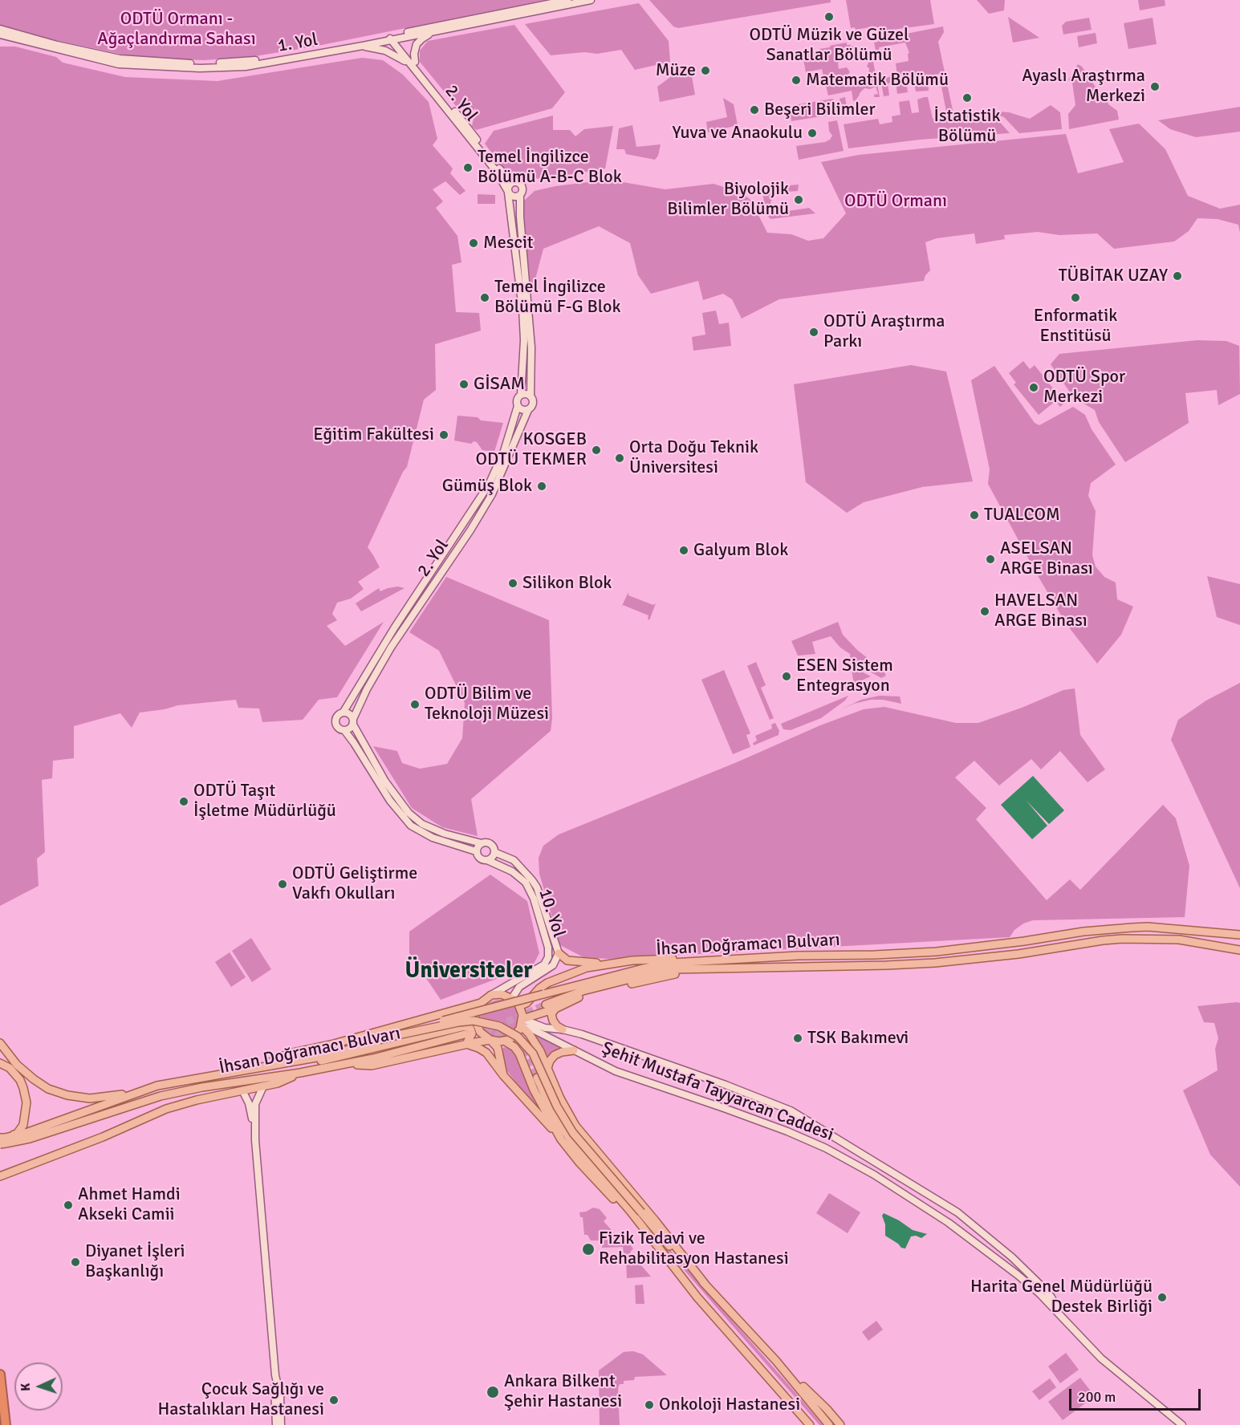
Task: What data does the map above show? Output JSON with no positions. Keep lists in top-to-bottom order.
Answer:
{
  "streets": {
    "main road": ["İhsan Doğramacı Bulvarı"],
    "street": [
      "1. Yol",
      "2. Yol",
      "10. Yol",
      "Şehit Mustafa Tayyarcan Caddesi"
    ]
  },
  "crossings": [
    ["1. Yol", "2. Yol"],
    ["2. Yol", "10. Yol"],
    ["10. Yol", "Şehit Mustafa Tayyarcan Caddesi"]
  ],
  "districts": ["Üniversiteler"],
  "parks": ["ODTÜ Ormanı - Ağaçlandırma Sahası", "ODTÜ Ormanı"],
  "places": [
    "ODTÜ Müzik ve Güzel Sanatlar Bölümü",
    "Müze",
    "Matematik Bölümü",
    "Ayaslı Araştırma Merkezi",
    "İstatistik Bölümü",
    "Beşeri Bilimler",
    "Yuva ve Anaokulu",
    "Temel İngilizce Bölümü A-B-C Blok",
    "Biyolojik Bilimler Bölümü",
    "Mescit",
    "TÜBİTAK UZAY",
    "Temel İngilizce Bölümü F-G Blok",
    "Enformatik Enstitüsü",
    "ODTÜ Araştırma Parkı",
    "GİSAM",
    "ODTÜ Spor Merkezi",
    "Eğitim Fakültesi",
    "KOSGEB ODTÜ TEKMER",
    "Orta Doğu Teknik Üniversitesi",
    "Gümüş Blok",
    "TUALCOM",
    "Galyum Blok",
    "ASELSAN ARGE Binası",
    "Silikon Blok",
    "HAVELSAN ARGE Binası",
    "ESEN Sistem Entegrasyon",
    "ODTÜ Bilim ve Teknoloji Müzesi",
    "ODTÜ Taşıt İşletme Müdürlüğü",
    "ODTÜ Geliştirme Vakfı Okulları",
    "TSK Bakımevi",
    "Ahmet Hamdi Akseki Camii",
    "Fizik Tedavi ve Rehabilitasyon Hastanesi",
    "Diyanet İşleri Başkanlığı",
    "Harita Genel Müdürlüğü Destek Birliği",
    "Ankara Bilkent Şehir Hastanesi",
    "Çocuk Sağlığı ve Hastalıkları Hastanesi",
    "Onkoloji Hastanesi"
  ],
  "scale_bar": "200 m",
  "north": "left"
}
